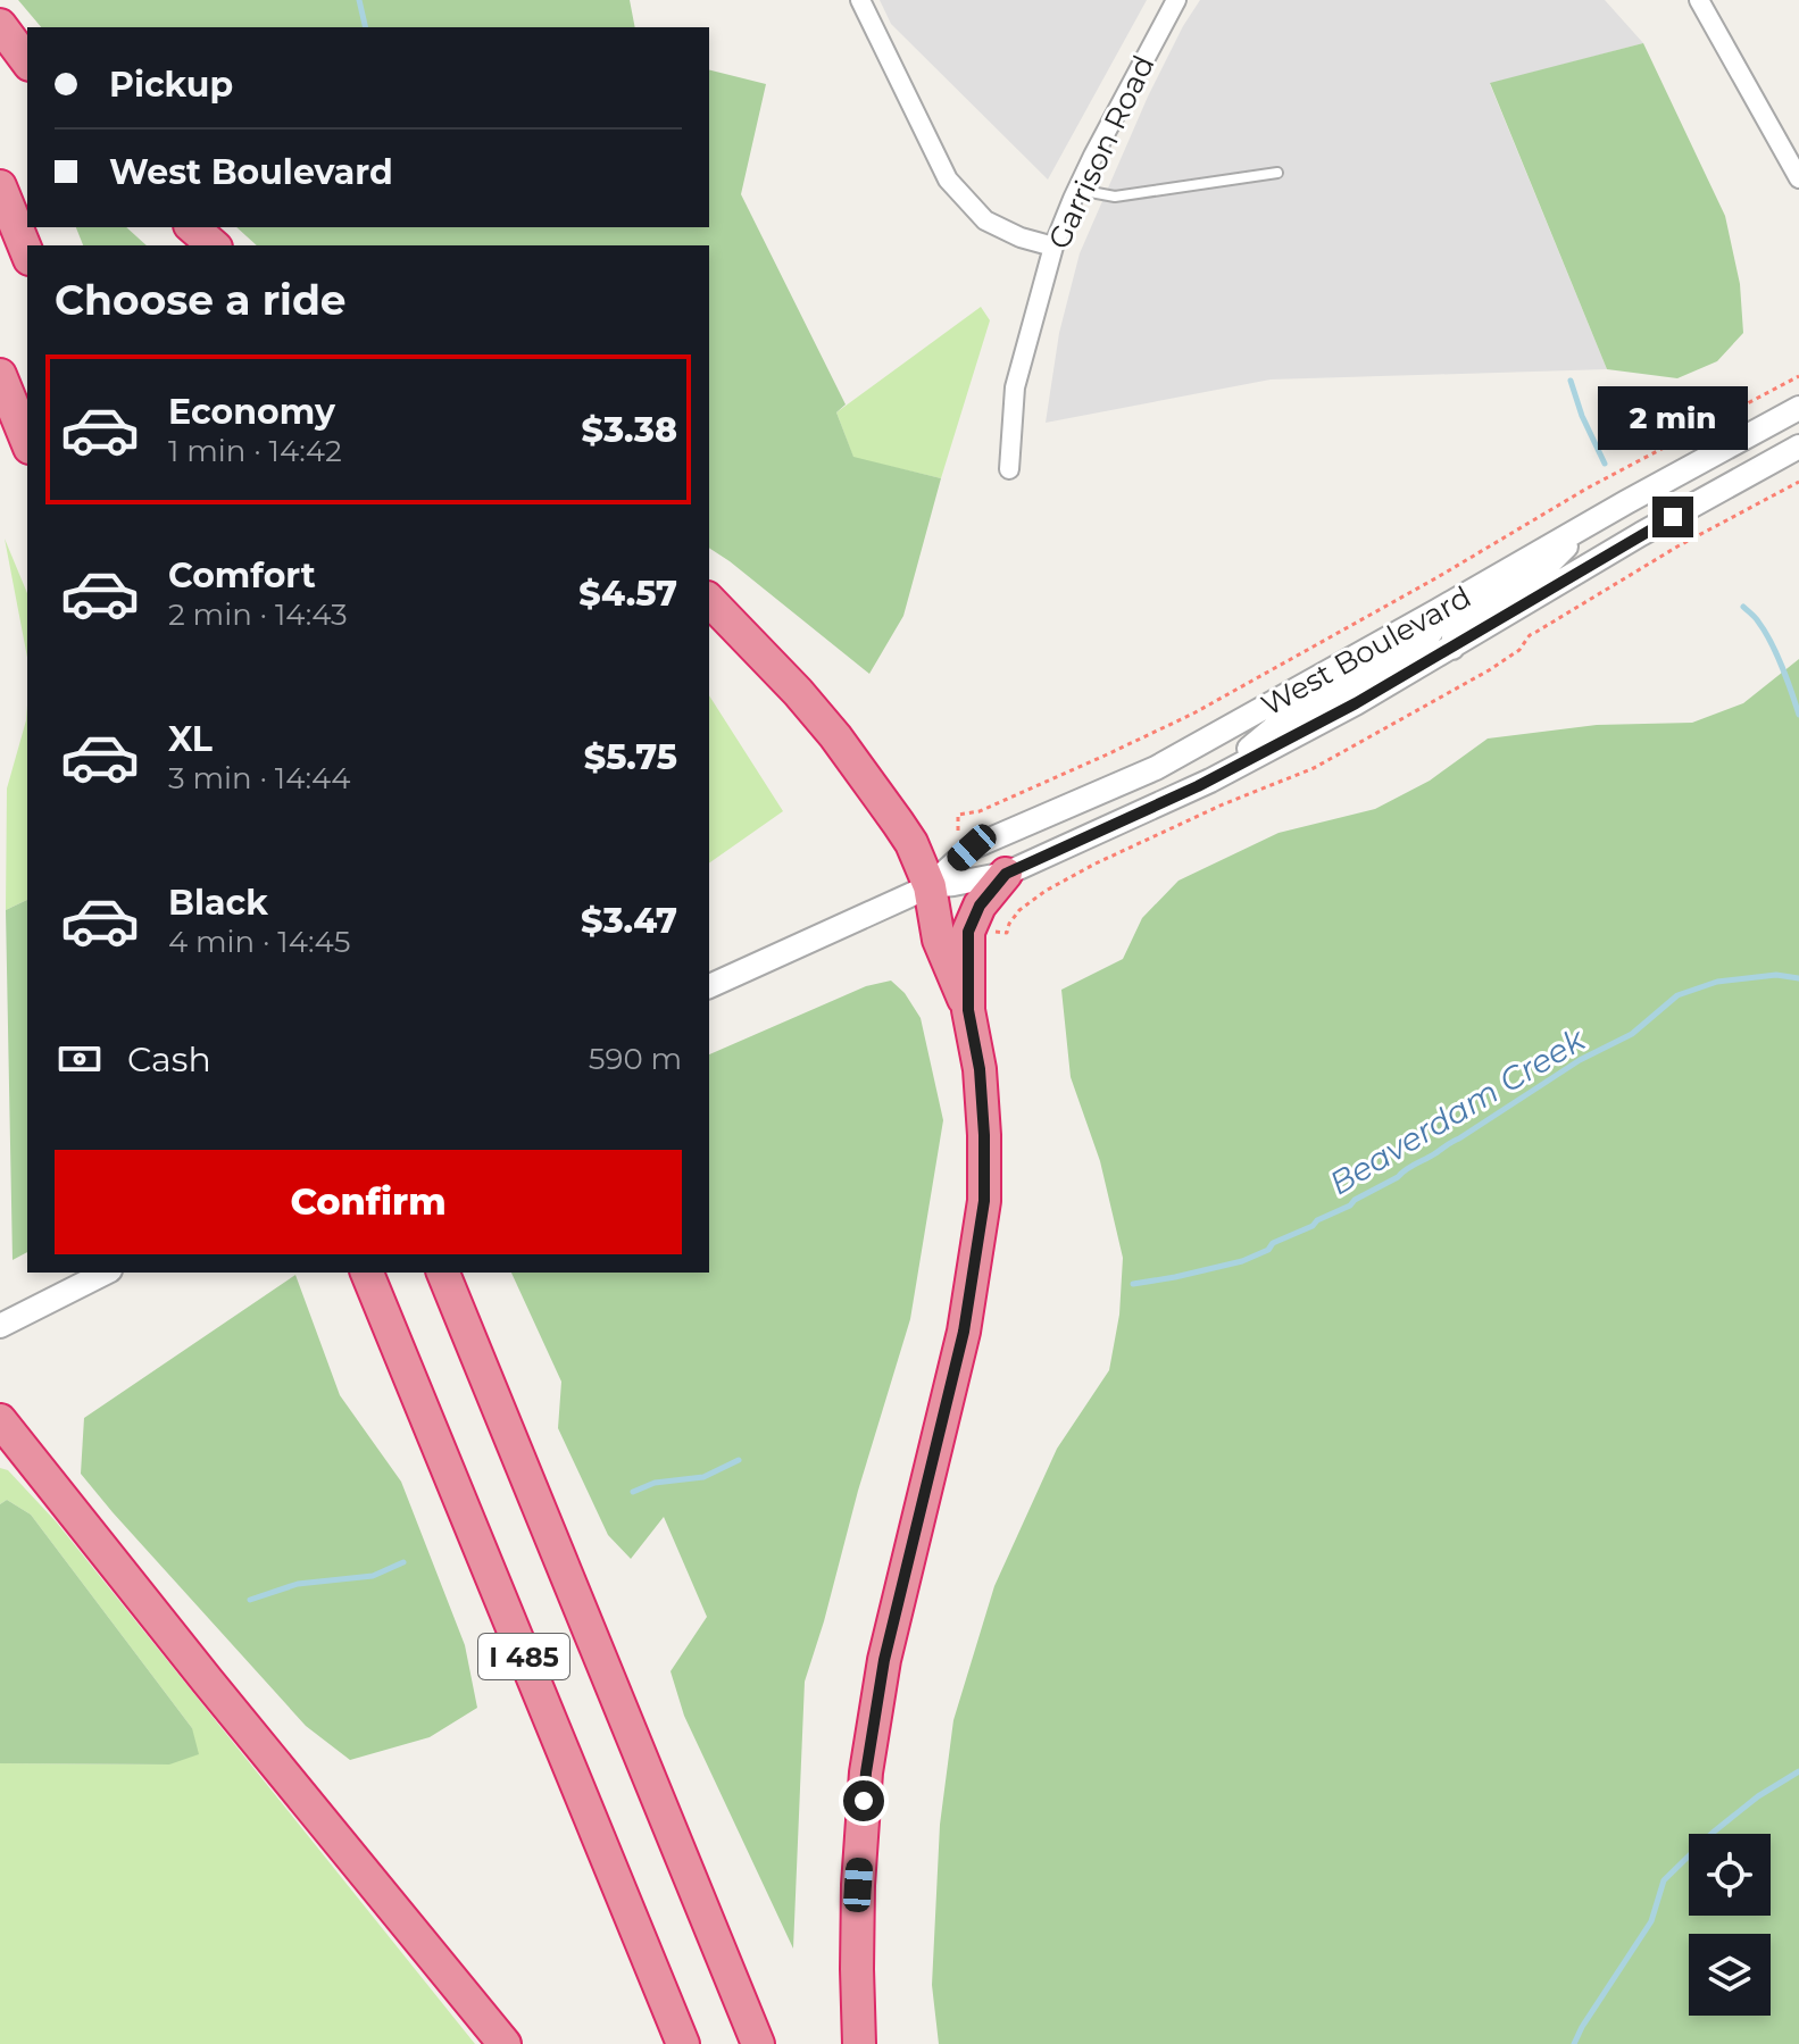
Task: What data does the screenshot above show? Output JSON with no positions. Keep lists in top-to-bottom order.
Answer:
{
  "streets": {
    "highway": ["I 485"],
    "street": ["Garrison Road", "West Boulevard"]
  },
  "water": ["Beaverdam Creek"],
  "page": {
    "banner": ["Pickup", "West Boulevard"],
    "heading": "Choose a ride",
    "list": [
      {
        "name": "Economy",
        "note": "1 min · 14:42",
        "value": "$3.38"
      },
      {
        "name": "Comfort",
        "note": "2 min · 14:43",
        "value": "$4.57"
      },
      {
        "name": "XL",
        "note": "3 min · 14:44",
        "value": "$5.75"
      },
      {
        "name": "Black",
        "note": "4 min · 14:45",
        "value": "$3.47"
      }
    ],
    "bubble": "2 min",
    "pay": ["Cash", "590 m"],
    "buttons": "Confirm"
  }
}
